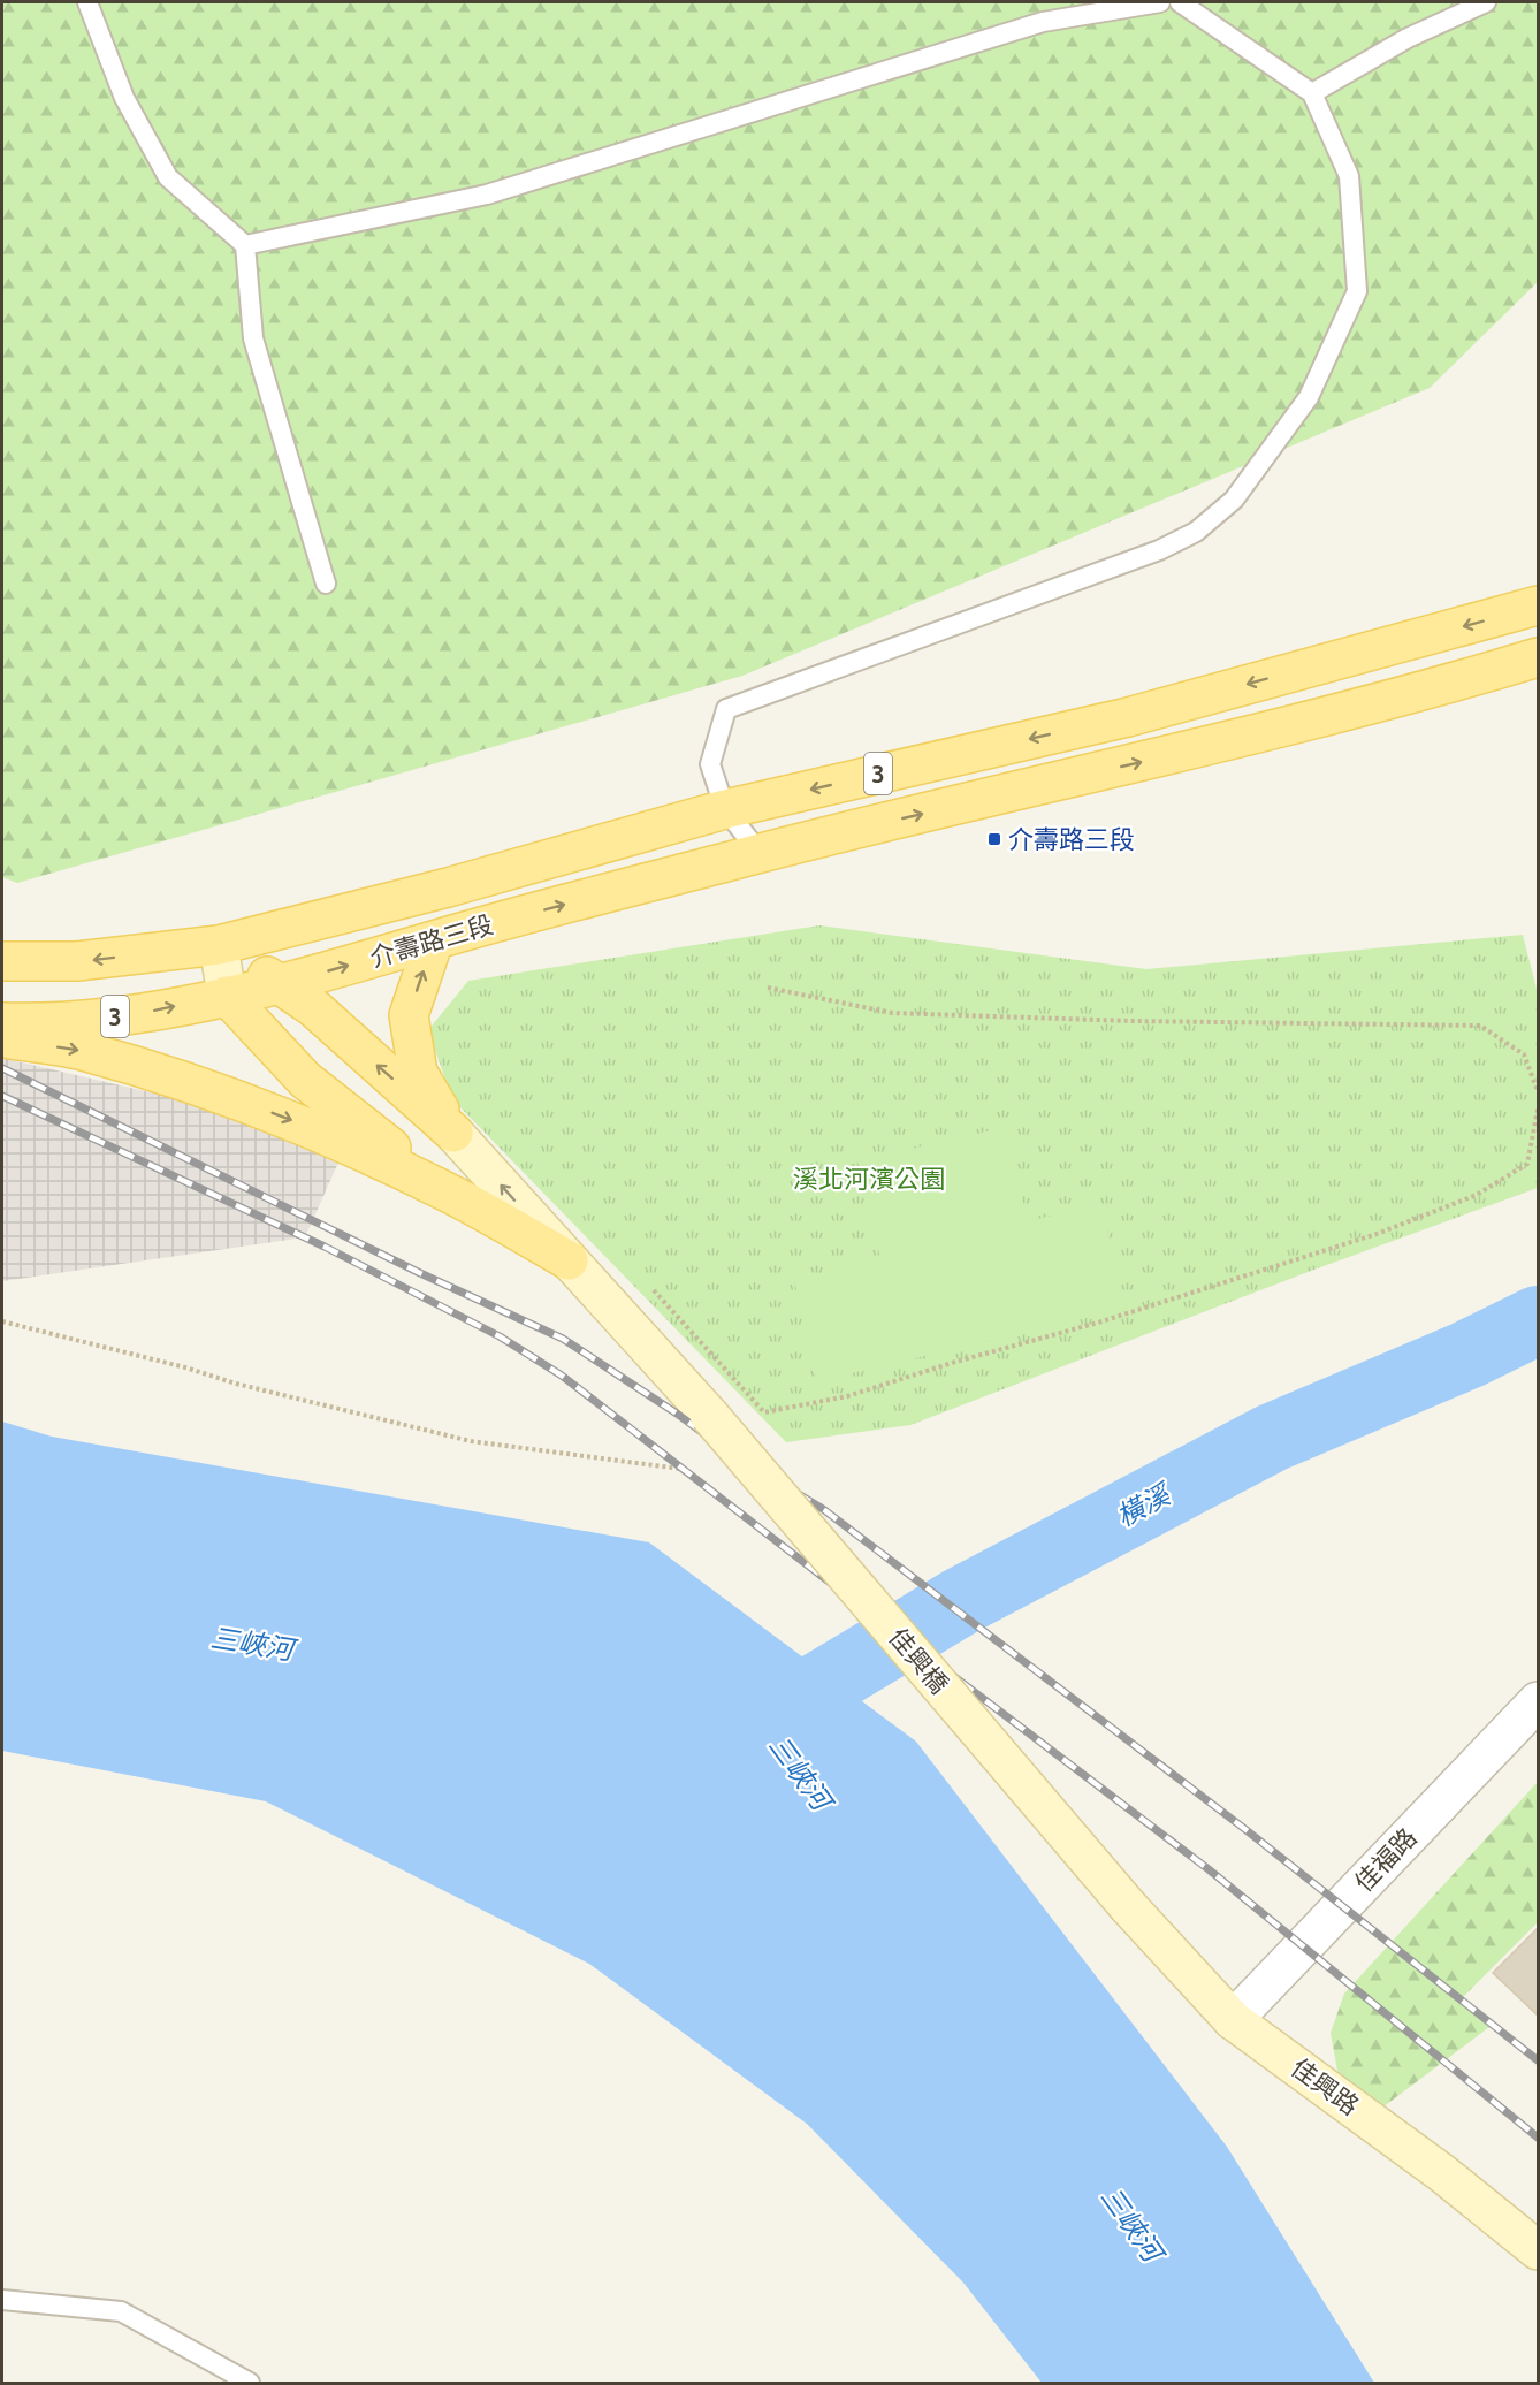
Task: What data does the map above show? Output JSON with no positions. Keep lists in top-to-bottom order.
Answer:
{
  "streets": {
    "main road": ["3", "介壽路三段"],
    "street": ["佳興橋", "佳福路", "佳興路"]
  },
  "crossings": [
    ["佳興橋", "佳興路"],
    ["佳福路", "佳興路"]
  ],
  "water": ["橫溪", "三峽河"],
  "parks": ["溪北河濱公園"],
  "places": {
    "transit": ["介壽路三段"]
  }
}
